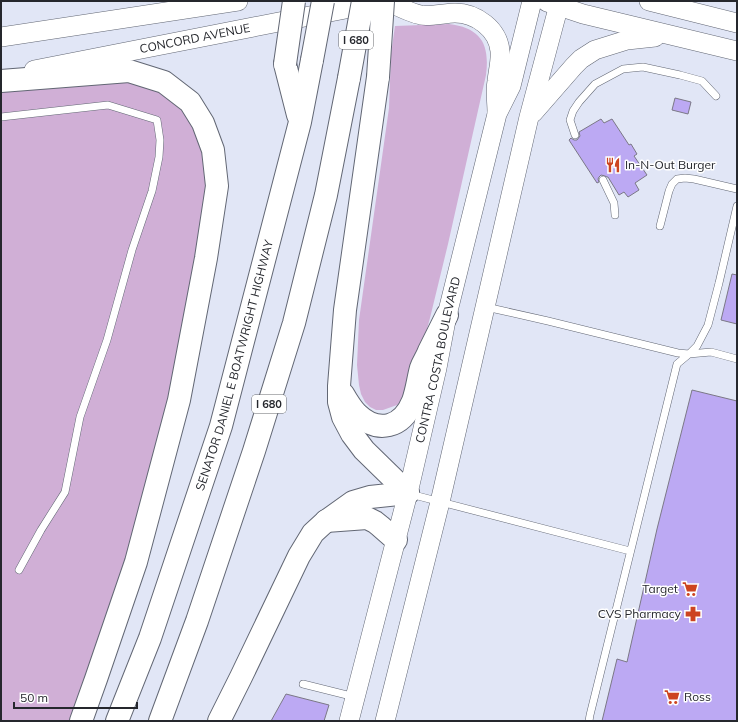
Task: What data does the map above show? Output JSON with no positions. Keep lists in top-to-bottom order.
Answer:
{
  "streets": {
    "highway": ["I 680", "SENATOR DANIEL E BOATWRIGHT HIGHWAY"],
    "main road": ["CONCORD AVENUE", "CONTRA COSTA BOULEVARD"]
  },
  "places": {
    "restaurant": ["In-N-Out Burger"],
    "supermarket": ["Target", "Ross"],
    "pharmacy": ["CVS Pharmacy"]
  },
  "scale_bar": "50 m"
}
